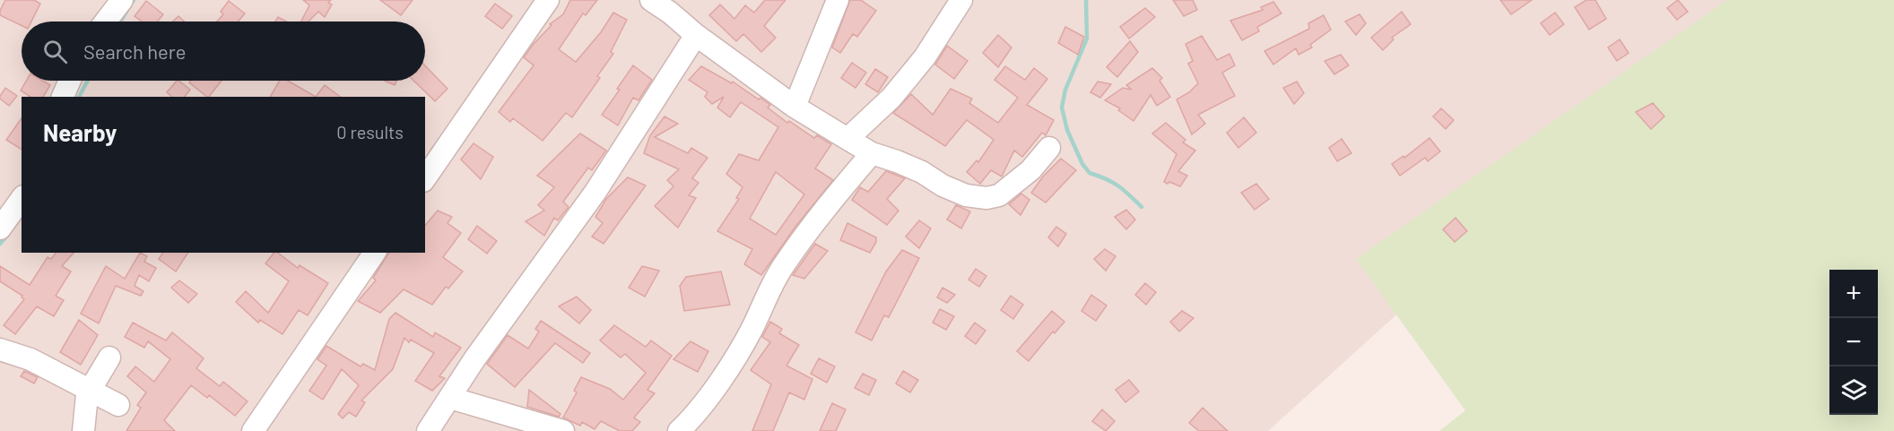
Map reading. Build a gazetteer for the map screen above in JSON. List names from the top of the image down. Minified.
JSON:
{"page":{"search":"Search here","heading":["Nearby","0 results"],"map_buttons":["+","−"]}}
